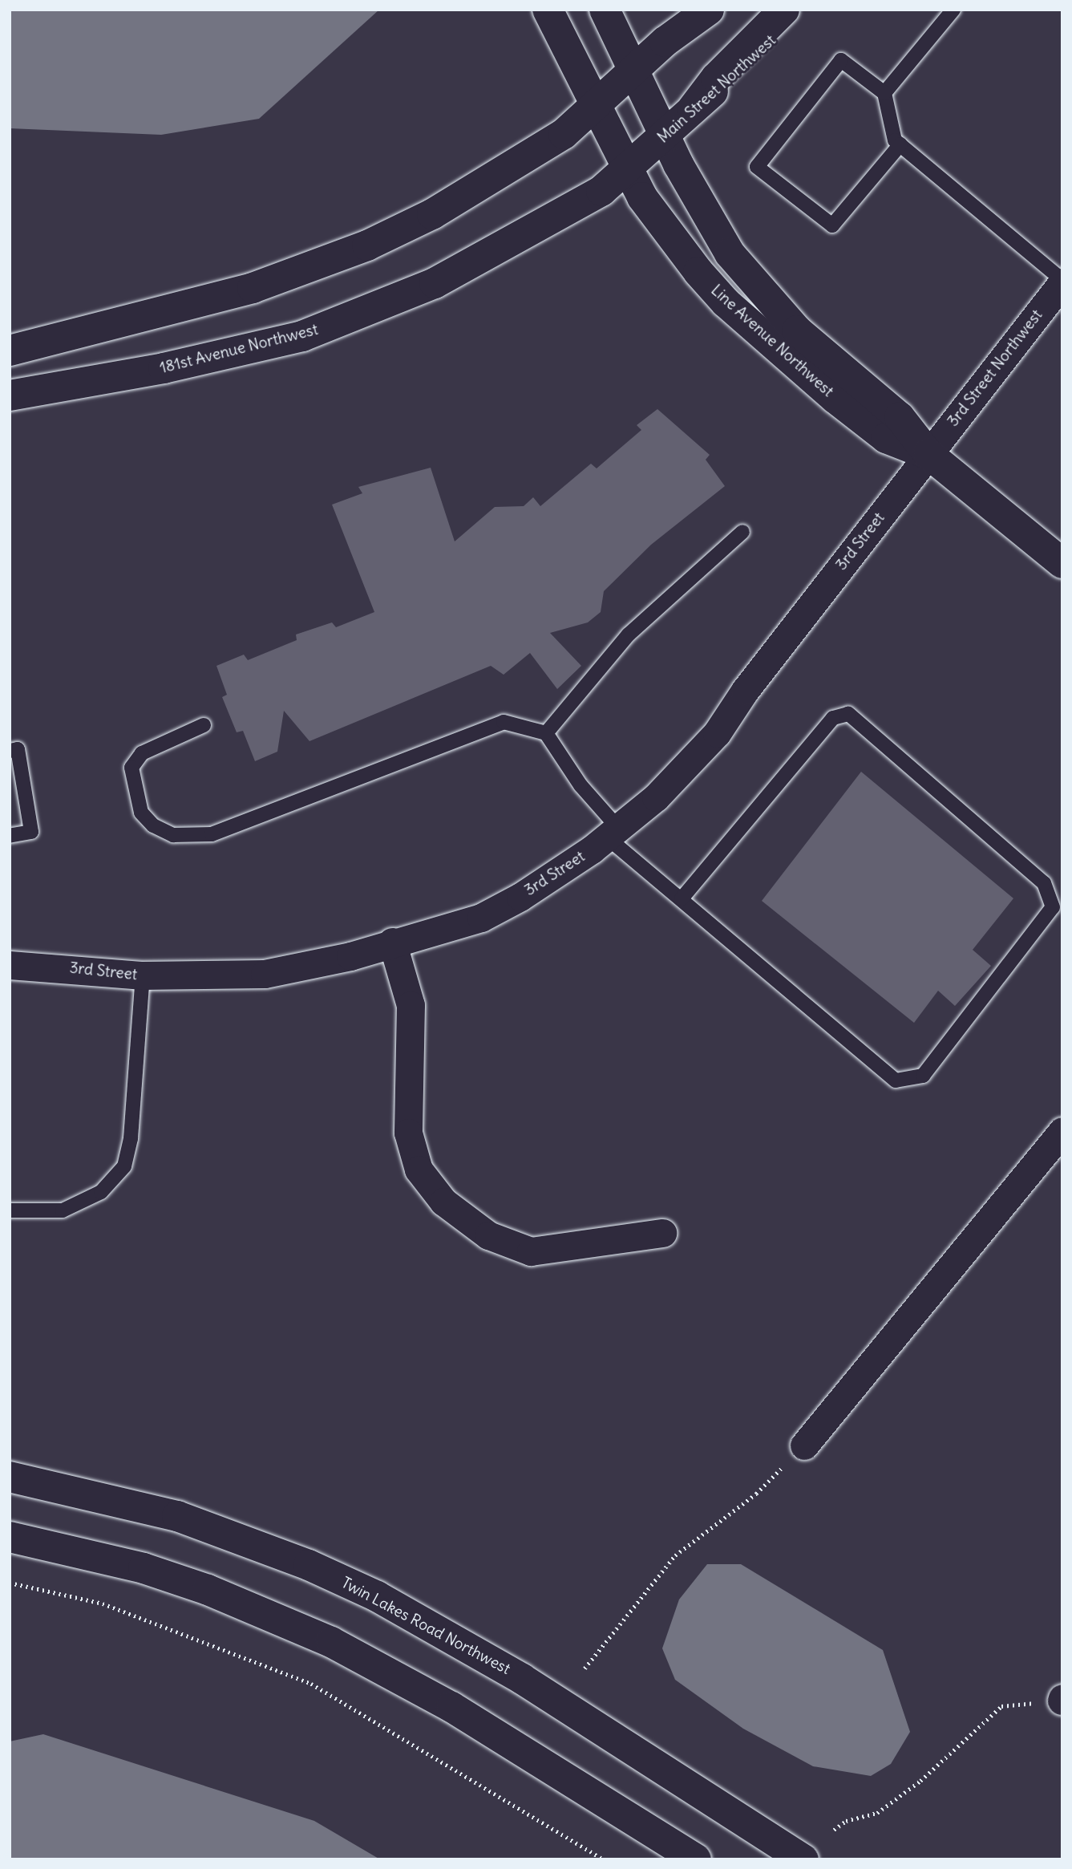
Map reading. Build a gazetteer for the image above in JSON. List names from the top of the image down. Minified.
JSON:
{"streets":{"main road":["Main Street Northwest","Line Avenue Northwest","181st Avenue Northwest","Twin Lakes Road Northwest"],"street":["3rd Street Northwest","3rd Street"]},"crossings":[["Main Street Northwest","Line Avenue Northwest"],["Main Street Northwest","181st Avenue Northwest"],["Line Avenue Northwest","181st Avenue Northwest"],["Line Avenue Northwest","3rd Street Northwest"],["Line Avenue Northwest","3rd Street"],["3rd Street Northwest","3rd Street"]]}
